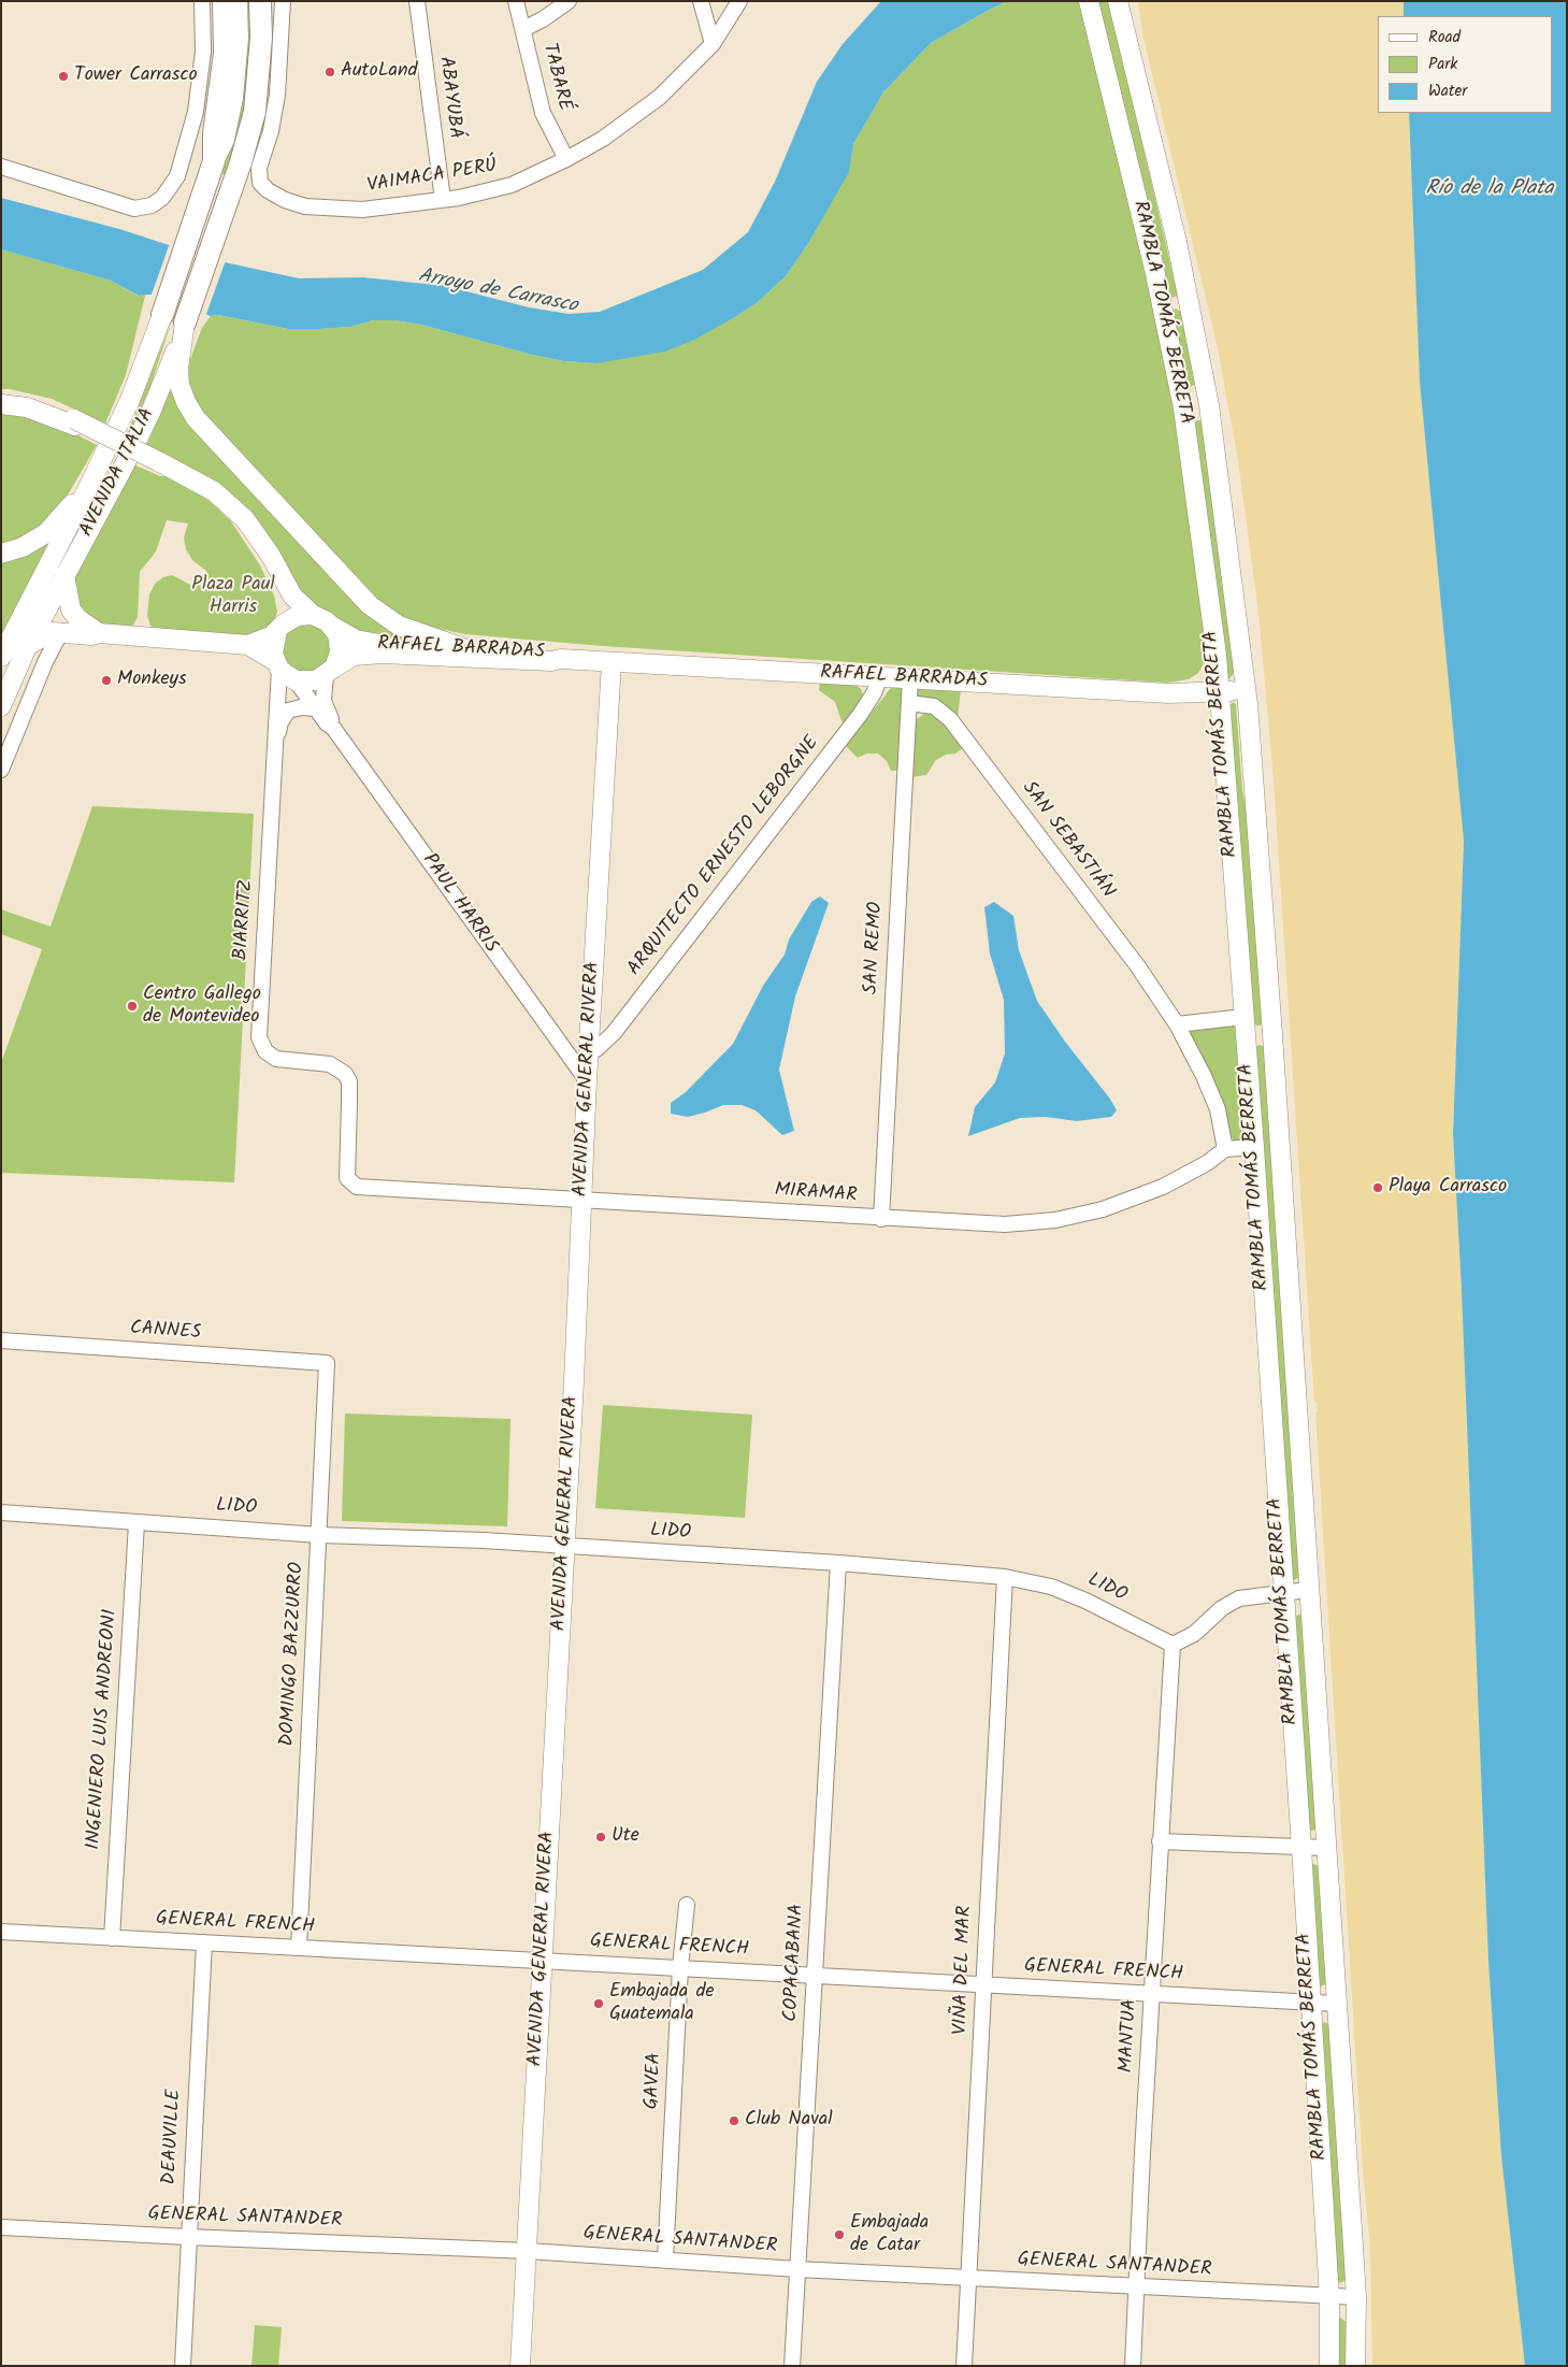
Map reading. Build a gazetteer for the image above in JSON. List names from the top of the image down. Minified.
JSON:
{"streets":{"highway":["AVENIDA ITALIA"],"main road":["RAMBLA TOMÁS BERRETA","RAFAEL BARRADAS","AVENIDA GENERAL RIVERA"],"street":["TABARÉ","ABAYUBÁ","VAIMACA PERÚ","SAN SEBASTIÁN","ARQUITECTO ERNESTO LEBORGNE","PAUL HARRIS","BIARRITZ","SAN REMO","MIRAMAR","CANNES","LIDO","DOMINGO BAZZURRO","INGENIERO LUIS ANDREONI","GENERAL FRENCH","COPACABANA","VIÑA DEL MAR","MANTUA","GAVEA","DEAUVILLE","GENERAL SANTANDER"]},"crossings":[["TABARÉ","VAIMACA PERÚ"],["ABAYUBÁ","VAIMACA PERÚ"],["RAMBLA TOMÁS BERRETA","RAFAEL BARRADAS"],["RAMBLA TOMÁS BERRETA","GENERAL FRENCH"],["RAMBLA TOMÁS BERRETA","GENERAL SANTANDER"],["RAFAEL BARRADAS","ARQUITECTO ERNESTO LEBORGNE"],["RAFAEL BARRADAS","PAUL HARRIS"],["RAFAEL BARRADAS","BIARRITZ"],["RAFAEL BARRADAS","SAN REMO"],["RAFAEL BARRADAS","AVENIDA GENERAL RIVERA"],["SAN SEBASTIÁN","SAN REMO"],["SAN SEBASTIÁN","MIRAMAR"],["ARQUITECTO ERNESTO LEBORGNE","AVENIDA GENERAL RIVERA"],["PAUL HARRIS","BIARRITZ"],["PAUL HARRIS","AVENIDA GENERAL RIVERA"],["BIARRITZ","MIRAMAR"],["SAN REMO","MIRAMAR"],["AVENIDA GENERAL RIVERA","MIRAMAR"],["AVENIDA GENERAL RIVERA","LIDO"],["AVENIDA GENERAL RIVERA","GENERAL FRENCH"],["AVENIDA GENERAL RIVERA","GENERAL SANTANDER"],["CANNES","DOMINGO BAZZURRO"],["LIDO","DOMINGO BAZZURRO"],["LIDO","INGENIERO LUIS ANDREONI"],["LIDO","COPACABANA"],["LIDO","VIÑA DEL MAR"],["LIDO","MANTUA"],["DOMINGO BAZZURRO","GENERAL FRENCH"],["INGENIERO LUIS ANDREONI","GENERAL FRENCH"],["GENERAL FRENCH","COPACABANA"],["GENERAL FRENCH","VIÑA DEL MAR"],["GENERAL FRENCH","MANTUA"],["GENERAL FRENCH","GAVEA"],["GENERAL FRENCH","DEAUVILLE"],["COPACABANA","GENERAL SANTANDER"],["VIÑA DEL MAR","GENERAL SANTANDER"],["MANTUA","GENERAL SANTANDER"],["GAVEA","GENERAL SANTANDER"],["DEAUVILLE","GENERAL SANTANDER"]],"water":["Río de la Plata","Arroyo de Carrasco"],"parks":["Plaza Paul Harris"],"places":["AutoLand","Tower Carrasco","Monkeys","Centro Gallego de Montevideo","Playa Carrasco","Ute","Embajada de Guatemala","Club Naval","Embajada de Catar"],"legend":["Road","Park","Water"]}
